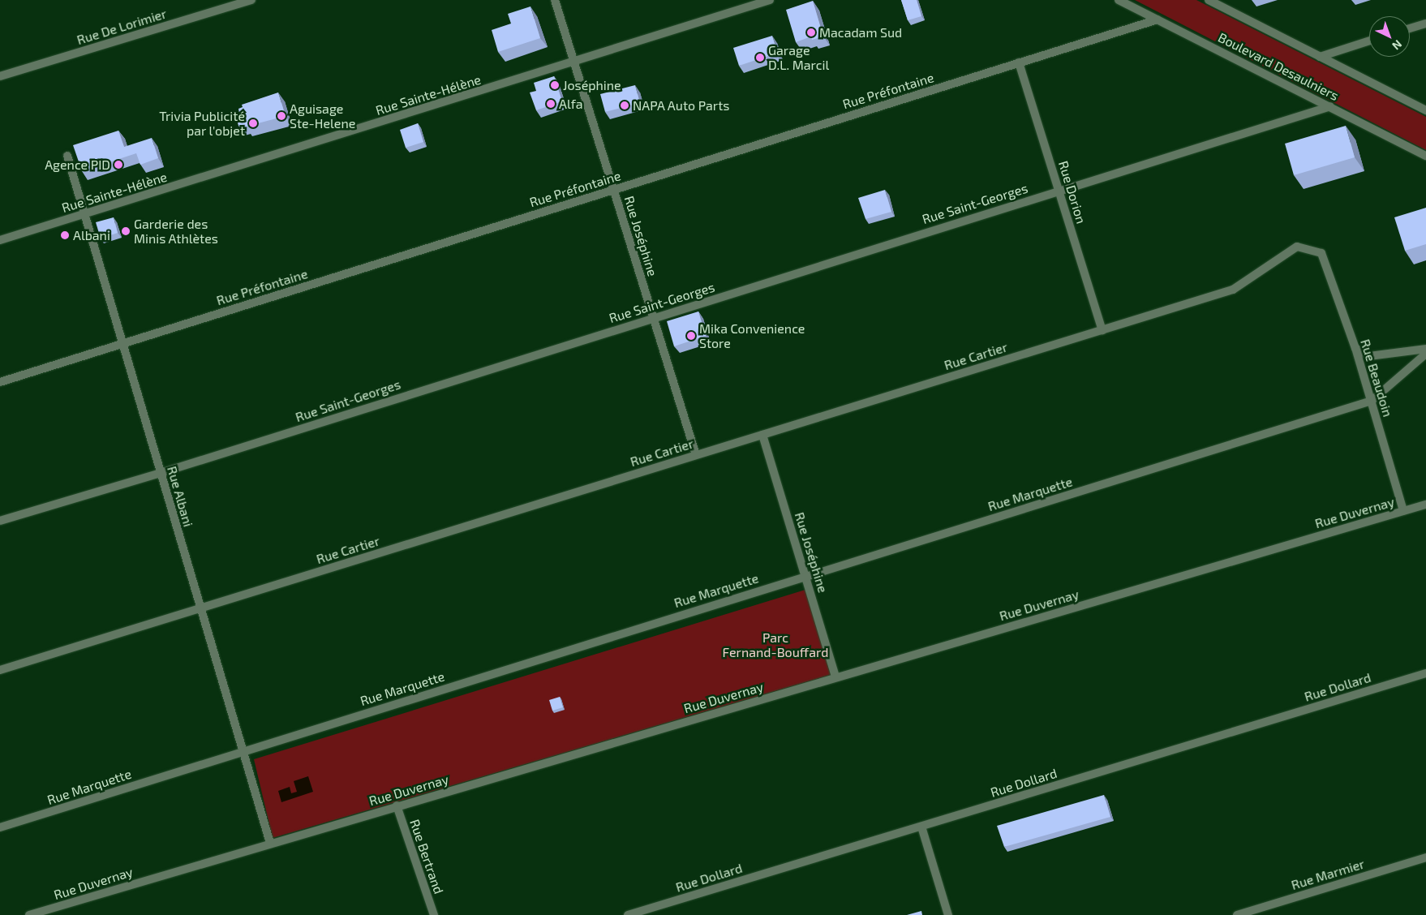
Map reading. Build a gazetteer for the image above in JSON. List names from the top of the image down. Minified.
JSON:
{"streets":{"street":["Rue De Lorimier","Boulevard Desaulniers","Rue Préfontaine","Rue Sainte-Hélène","Rue Dorion","Rue Saint-Georges","Rue Joséphine","Rue Cartier","Rue Beaudoin","Rue Marquette","Rue Albani","Rue Duvernay","Rue Dollard","Rue Bertrand","Rue Marmier"]},"crossings":[["Boulevard Desaulniers","Rue Préfontaine"],["Boulevard Desaulniers","Rue Saint-Georges"],["Rue Préfontaine","Rue Dorion"],["Rue Préfontaine","Rue Joséphine"],["Rue Préfontaine","Rue Albani"],["Rue Sainte-Hélène","Rue Joséphine"],["Rue Sainte-Hélène","Rue Albani"],["Rue Dorion","Rue Saint-Georges"],["Rue Dorion","Rue Cartier"],["Rue Saint-Georges","Rue Joséphine"],["Rue Saint-Georges","Rue Albani"],["Rue Joséphine","Rue Cartier"],["Rue Joséphine","Rue Marquette"],["Rue Joséphine","Rue Duvernay"],["Rue Cartier","Rue Beaudoin"],["Rue Cartier","Rue Albani"],["Rue Beaudoin","Rue Marquette"],["Rue Beaudoin","Rue Duvernay"],["Rue Marquette","Rue Albani"],["Rue Albani","Rue Duvernay"],["Rue Duvernay","Rue Bertrand"]],"parks":["Parc Fernand-Bouffard"],"places":["Macadam Sud","Garage D.L. Marcil","Joséphine","Alfa","NAPA Auto Parts","Aguisage Ste-Helene","Trivia Publicité par l'objet","Agence PID","Garderie des Minis Athlètes","Albani","Mika Convenience Store"],"north":"bottom right"}
